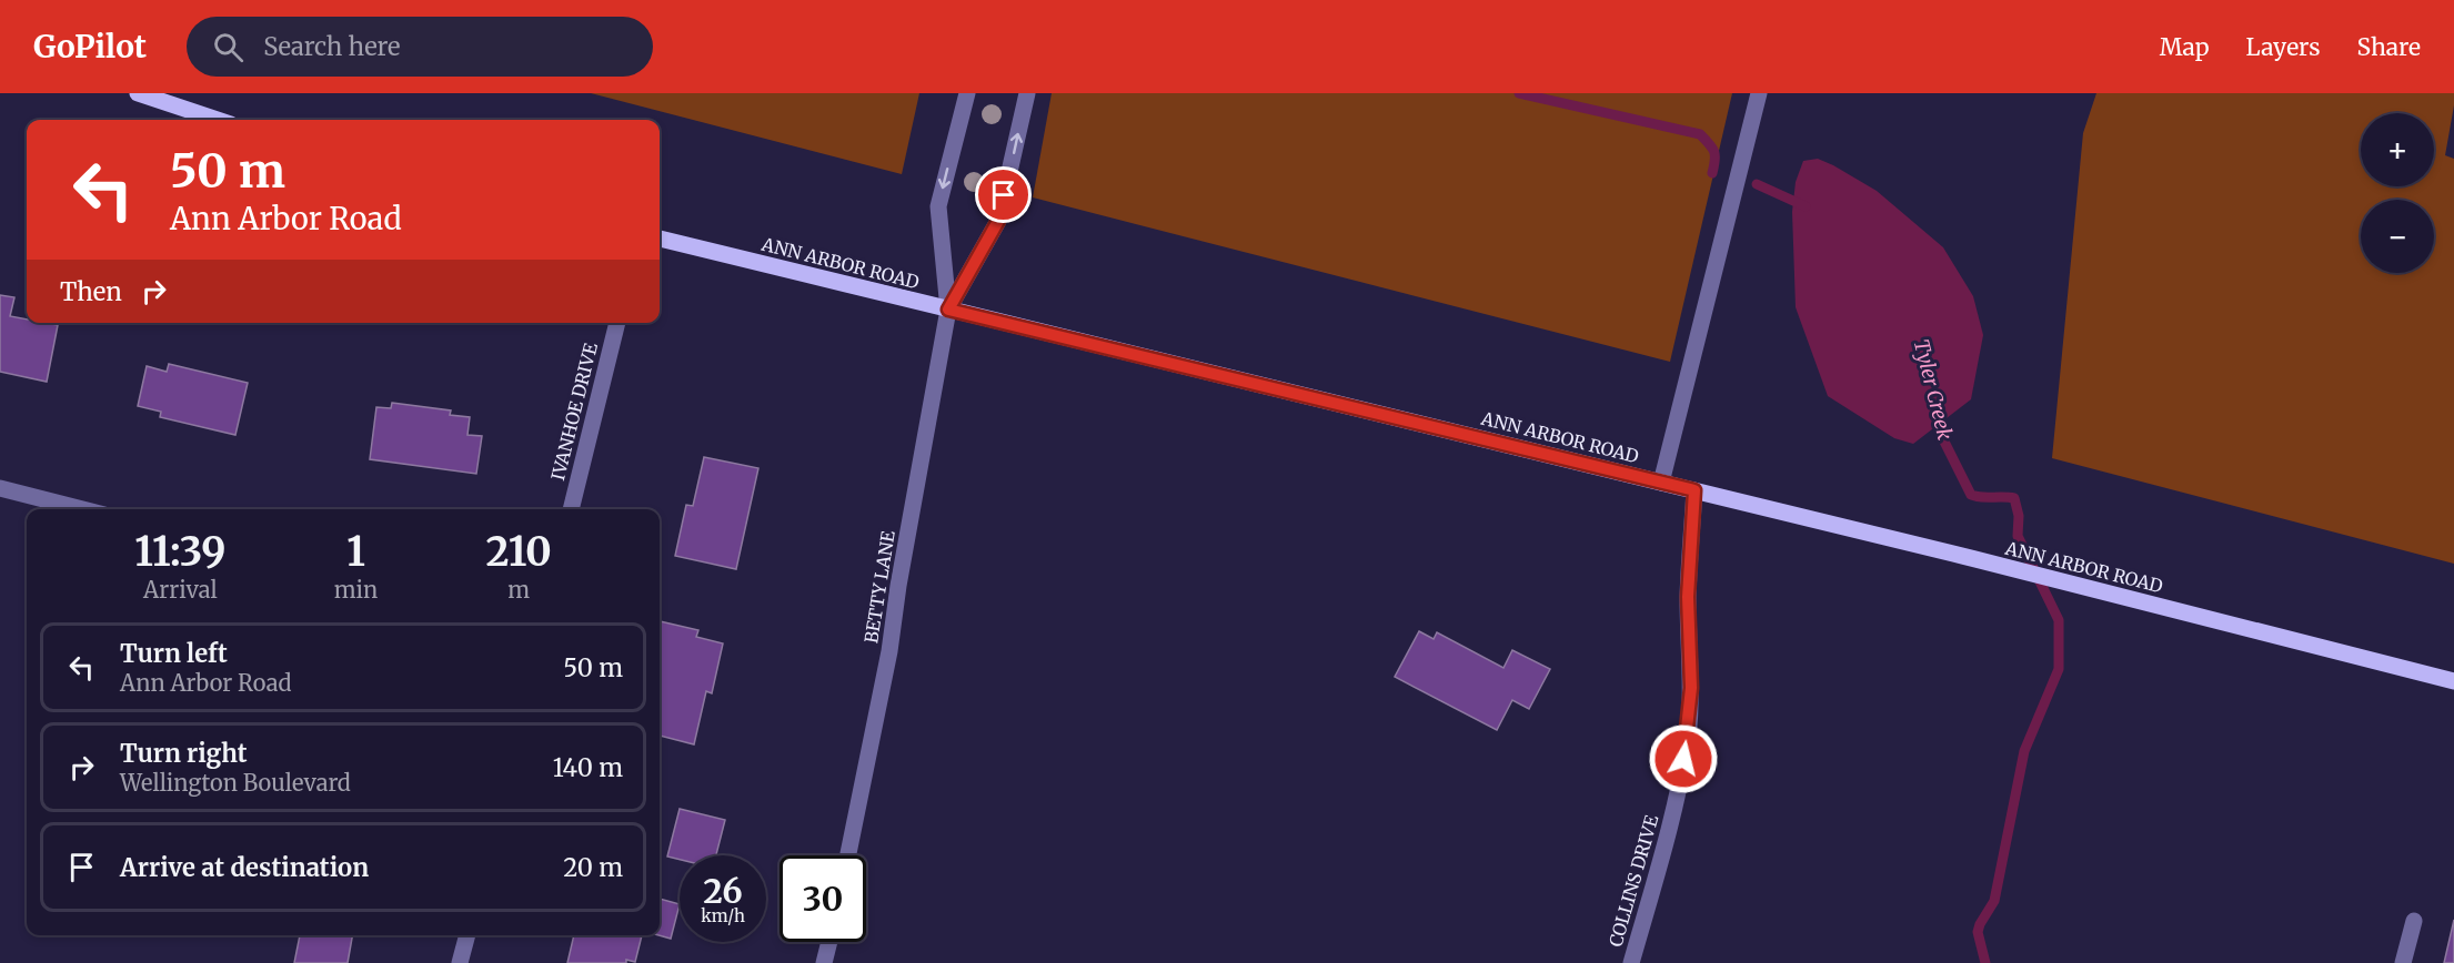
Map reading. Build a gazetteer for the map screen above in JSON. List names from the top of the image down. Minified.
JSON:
{"streets":{"main road":["ANN ARBOR ROAD"],"street":["IVANHOE DRIVE","BETTY LANE","COLLINS DRIVE"]},"crossings":[["ANN ARBOR ROAD","BETTY LANE"],["ANN ARBOR ROAD","COLLINS DRIVE"]],"water":["Tyler Creek"],"page":{"header":"GoPilot","search":"Search here","nav":["Map","Layers","Share"],"map_buttons":["+","−"],"turn":["50 m","Ann Arbor Road"],"then":"Then","eta":["11:39","Arrival","1","min","210","m"],"list":[{"name":"Turn left","note":"Ann Arbor Road","value":"50 m"},{"name":"Turn right","note":"Wellington Boulevard","value":"140 m"},{"name":"Arrive at destination","value":"20 m"}],"speed":"26 km/h","limit":"30"}}
